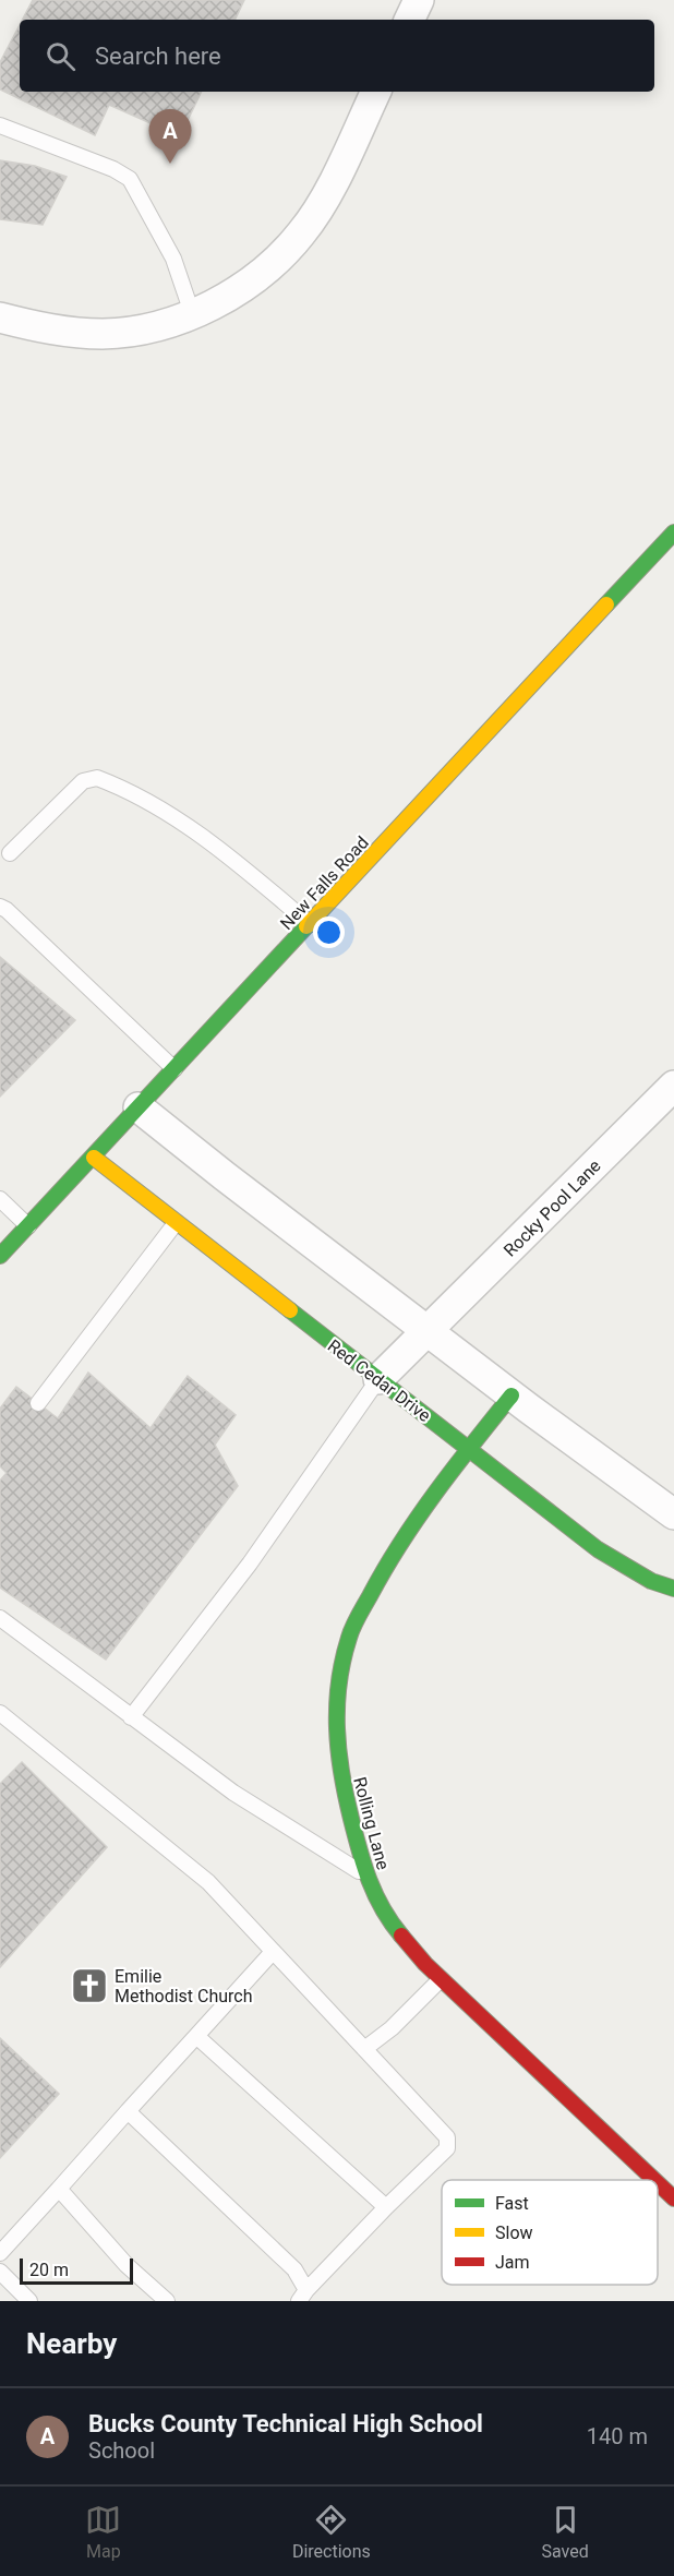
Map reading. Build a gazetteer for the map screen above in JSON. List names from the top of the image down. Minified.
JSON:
{"streets":{"street":["New Falls Road","Rocky Pool Lane","Red Cedar Drive","Rolling Lane"]},"crossings":[["New Falls Road","Red Cedar Drive"],["Rocky Pool Lane","Red Cedar Drive"],["Red Cedar Drive","Rolling Lane"]],"places":{"church":["Emilie Methodist Church"]},"legend":["Fast","Slow","Jam"],"scale_bar":"20 m","page":{"search":"Search here","pins":"A","scale":"20 m","heading":"Nearby","list":[{"mark":"A","name":"Bucks County Technical High School","note":"School","value":"140 m"}],"nav":["Map","Directions","Saved"]}}
